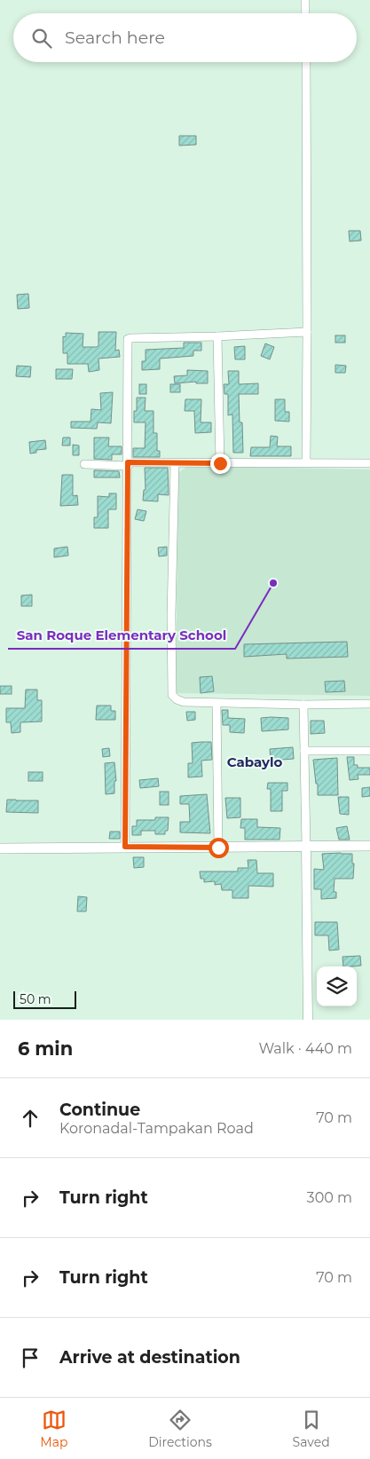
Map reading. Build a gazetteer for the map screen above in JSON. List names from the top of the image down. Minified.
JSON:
{"districts":["Cabaylo"],"places":["San Roque Elementary School"],"scale_bar":"50 m","page":{"search":"Search here","scale":"50 m","heading":["6 min","Walk · 440 m"],"list":[["Continue","Koronadal-Tampakan Road","70 m"],["Turn right","300 m"],["Turn right","70 m"],"Arrive at destination"],"nav":["Map","Directions","Saved"]}}
